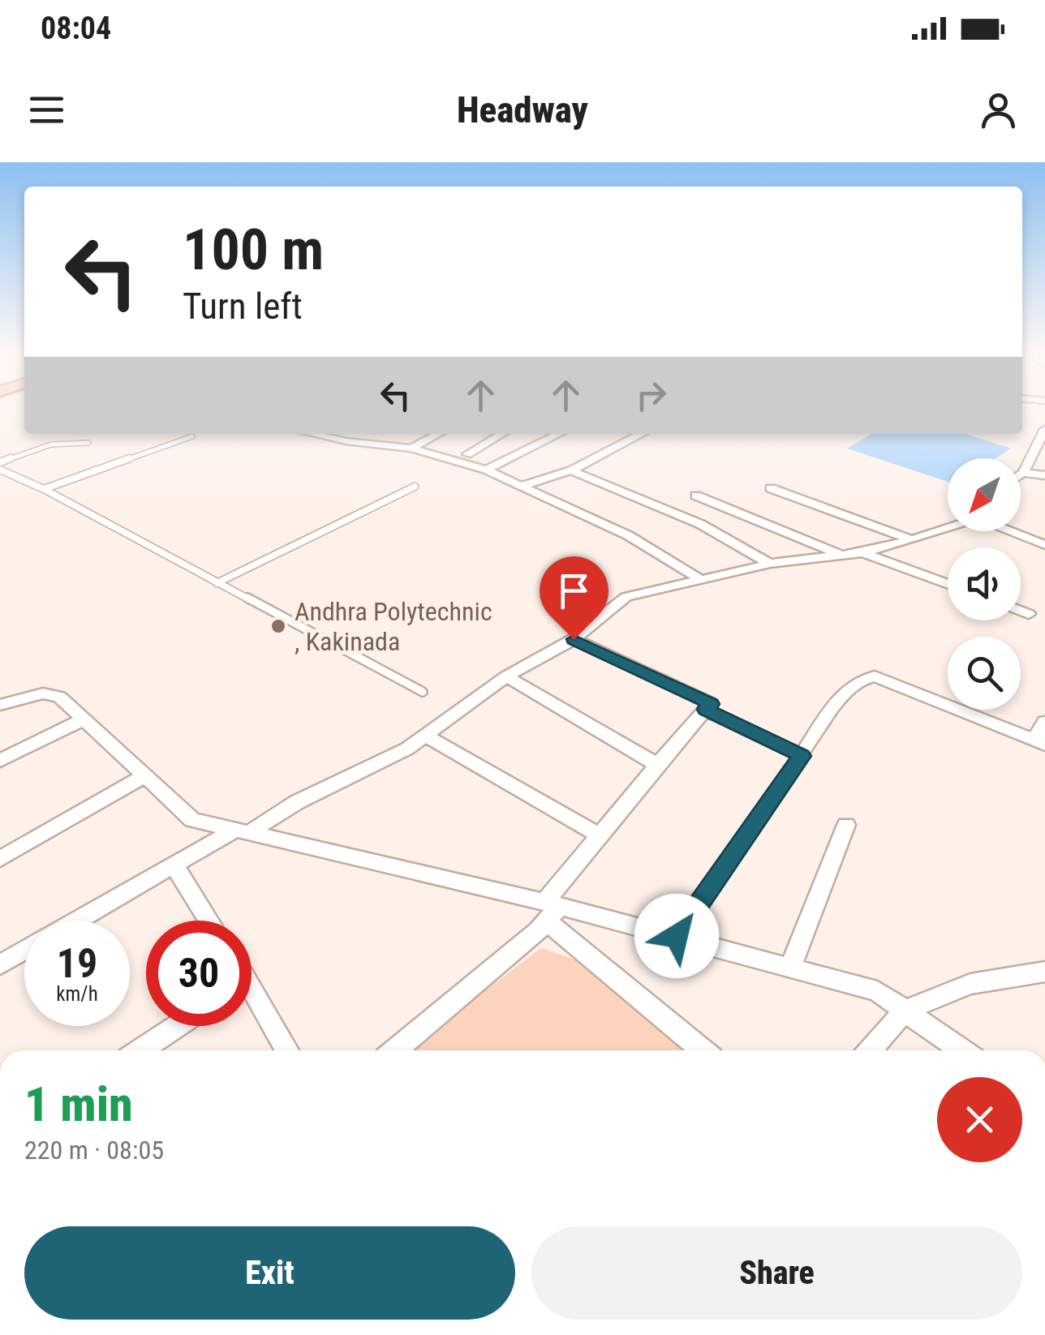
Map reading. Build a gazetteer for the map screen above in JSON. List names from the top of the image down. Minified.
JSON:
{"places":["Andhra Polytechnic , Kakinada"],"north":"bottom left","page":{"status":"08:04","header":"Headway","turn":["100 m","Turn left"],"speed":"19 km/h","limit":"30","heading":["1 min","220 m · 08:05"],"buttons":["Exit","Share"]}}
